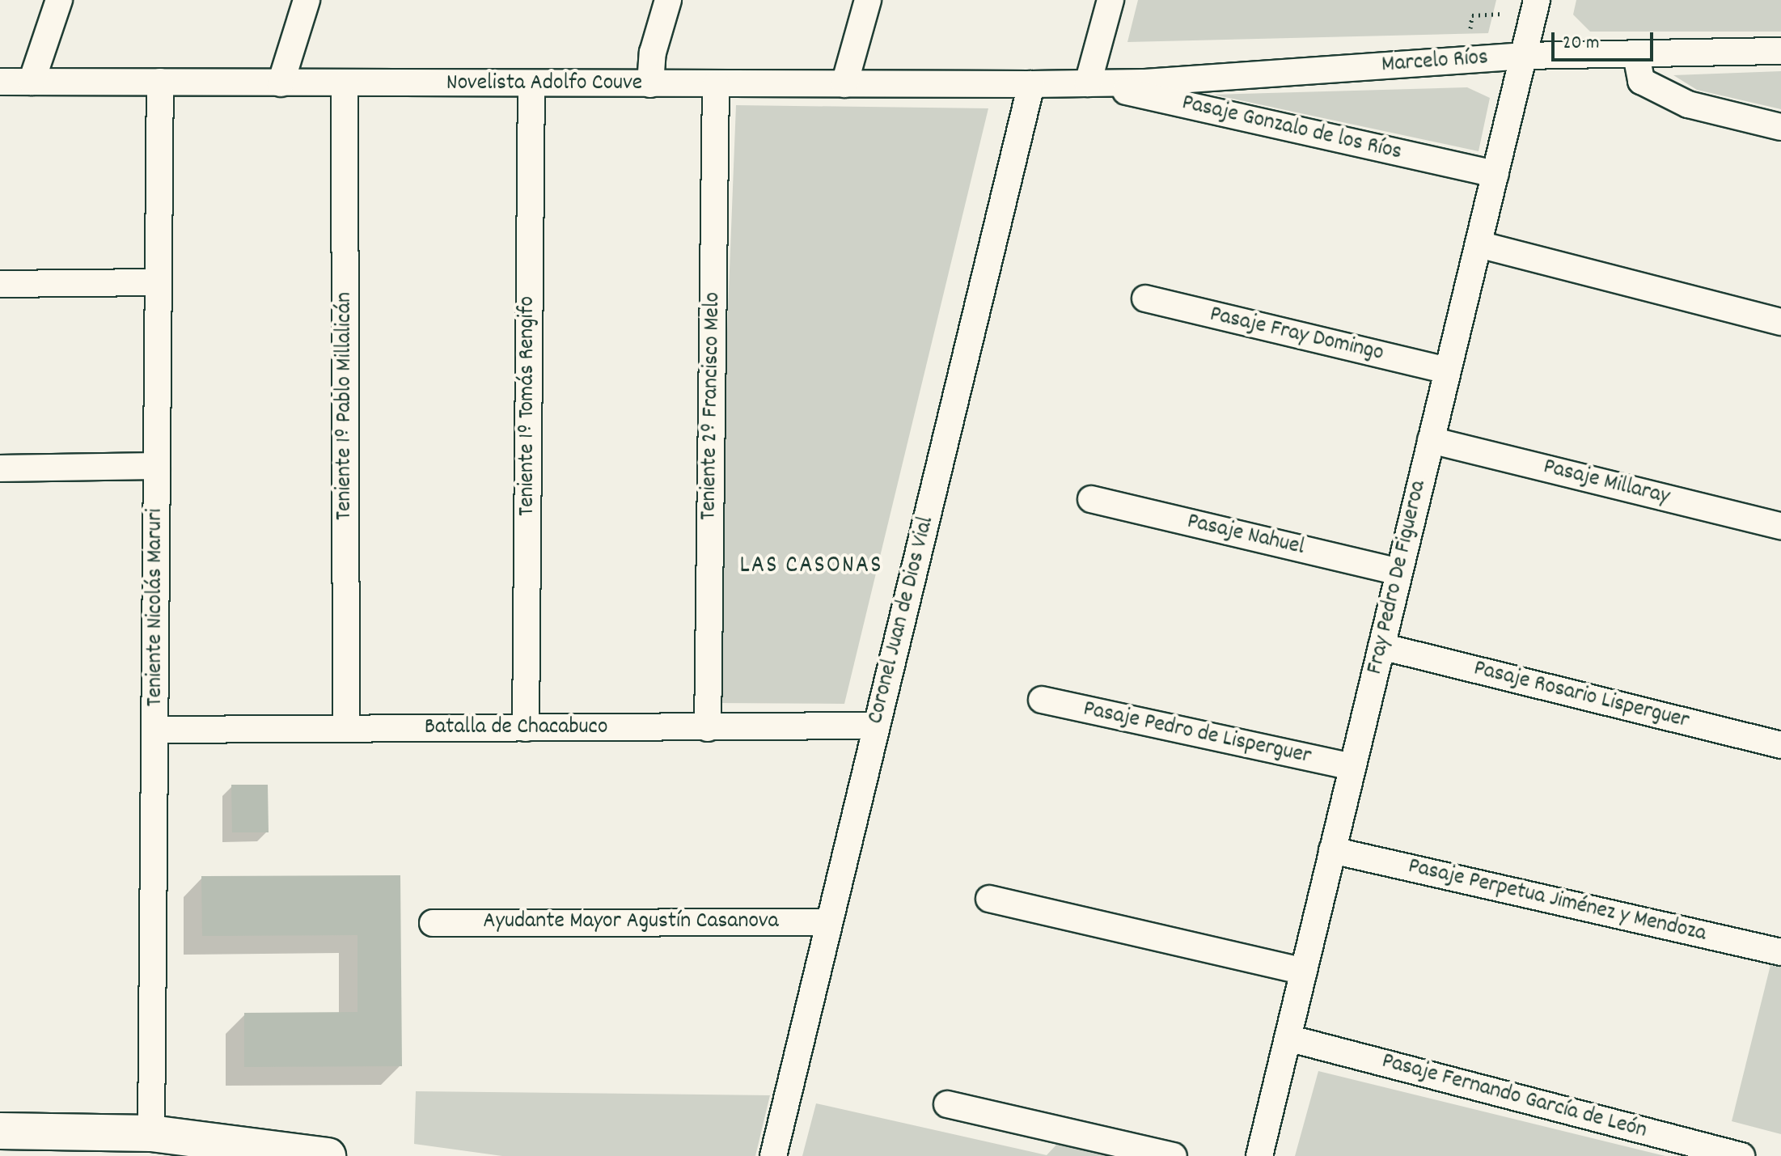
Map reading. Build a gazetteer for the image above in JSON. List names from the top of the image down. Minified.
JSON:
{"streets":{"street":["Marcelo Ríos","Novelista Adolfo Couve","Pasaje Gonzalo de los Ríos","Pasaje Fray Domingo","Teniente 1º Pablo Millalicán","Teniente 1º Tomás Rengifo","Teniente 2º Francisco Melo","Pasaje Millaray","Pasaje Nahuel","Fray Pedro De Figueroa","Teniente Nicolás Maruri","Coronel Juan de Dios Vial","Pasaje Rosario Lisperguer","Batalla de Chacabuco","Pasaje Pedro de Lisperguer","Pasaje Perpetua Jiménez y Mendoza","Ayudante Mayor Agustín Casanova","Pasaje Fernando García de León"]},"crossings":[["Marcelo Ríos","Novelista Adolfo Couve"],["Marcelo Ríos","Pasaje Gonzalo de los Ríos"],["Marcelo Ríos","Fray Pedro De Figueroa"],["Novelista Adolfo Couve","Pasaje Gonzalo de los Ríos"],["Novelista Adolfo Couve","Teniente 1º Pablo Millalicán"],["Novelista Adolfo Couve","Teniente 1º Tomás Rengifo"],["Novelista Adolfo Couve","Teniente 2º Francisco Melo"],["Novelista Adolfo Couve","Teniente Nicolás Maruri"],["Novelista Adolfo Couve","Coronel Juan de Dios Vial"],["Pasaje Gonzalo de los Ríos","Fray Pedro De Figueroa"],["Pasaje Fray Domingo","Fray Pedro De Figueroa"],["Teniente 1º Pablo Millalicán","Batalla de Chacabuco"],["Teniente 1º Tomás Rengifo","Batalla de Chacabuco"],["Teniente 2º Francisco Melo","Batalla de Chacabuco"],["Pasaje Millaray","Fray Pedro De Figueroa"],["Pasaje Nahuel","Fray Pedro De Figueroa"],["Fray Pedro De Figueroa","Pasaje Rosario Lisperguer"],["Fray Pedro De Figueroa","Pasaje Pedro de Lisperguer"],["Fray Pedro De Figueroa","Pasaje Perpetua Jiménez y Mendoza"],["Fray Pedro De Figueroa","Pasaje Fernando García de León"],["Teniente Nicolás Maruri","Batalla de Chacabuco"],["Coronel Juan de Dios Vial","Batalla de Chacabuco"],["Coronel Juan de Dios Vial","Ayudante Mayor Agustín Casanova"]],"districts":["LAS CASONAS"],"scale_bar":"20 m"}
